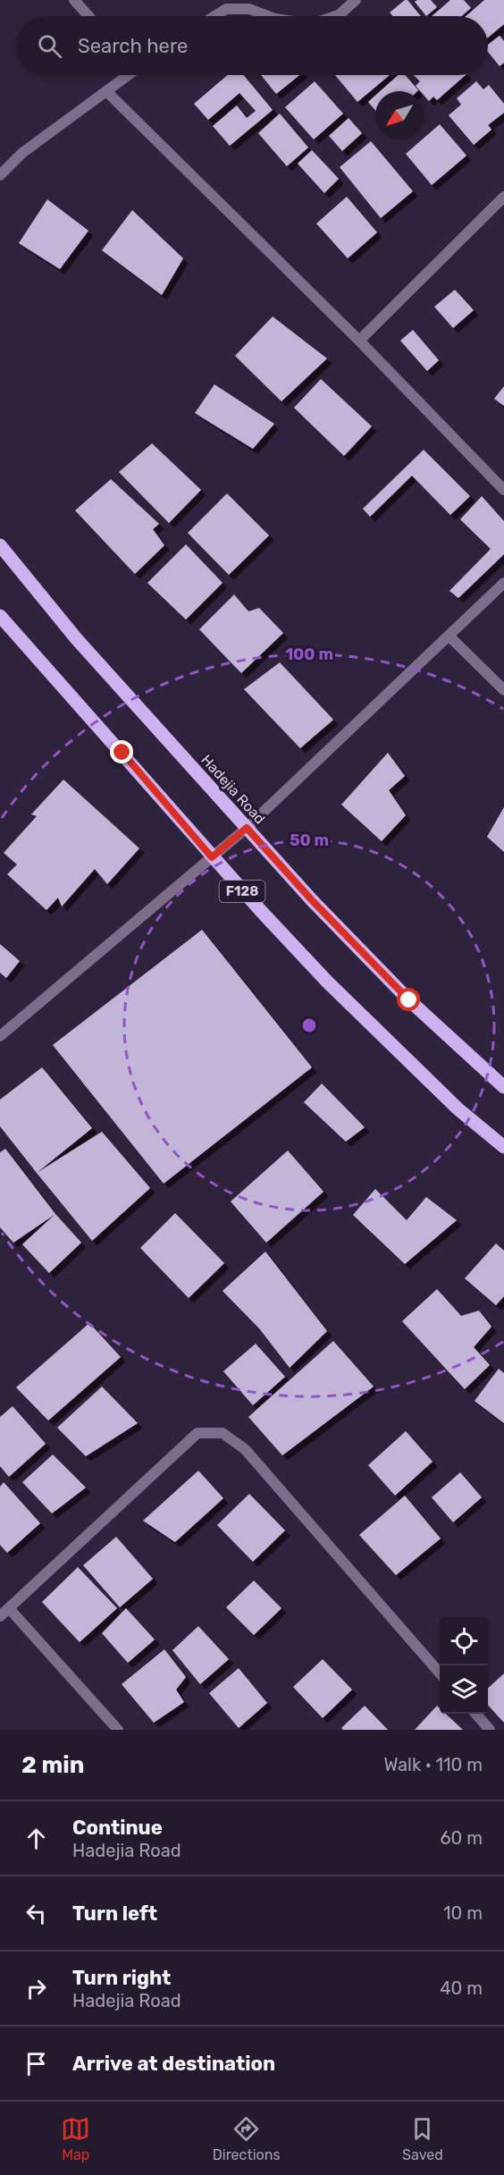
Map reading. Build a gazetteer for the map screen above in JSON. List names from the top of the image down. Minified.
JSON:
{"streets":{"main road":["Hadejia Road","F128"]},"north":"bottom left","page":{"search":"Search here","heading":["2 min","Walk · 110 m"],"list":[["Continue","Hadejia Road","60 m"],["Turn left","10 m"],["Turn right","Hadejia Road","40 m"],"Arrive at destination"],"nav":["Map","Directions","Saved"]},"rings":["100 m","50 m"]}
